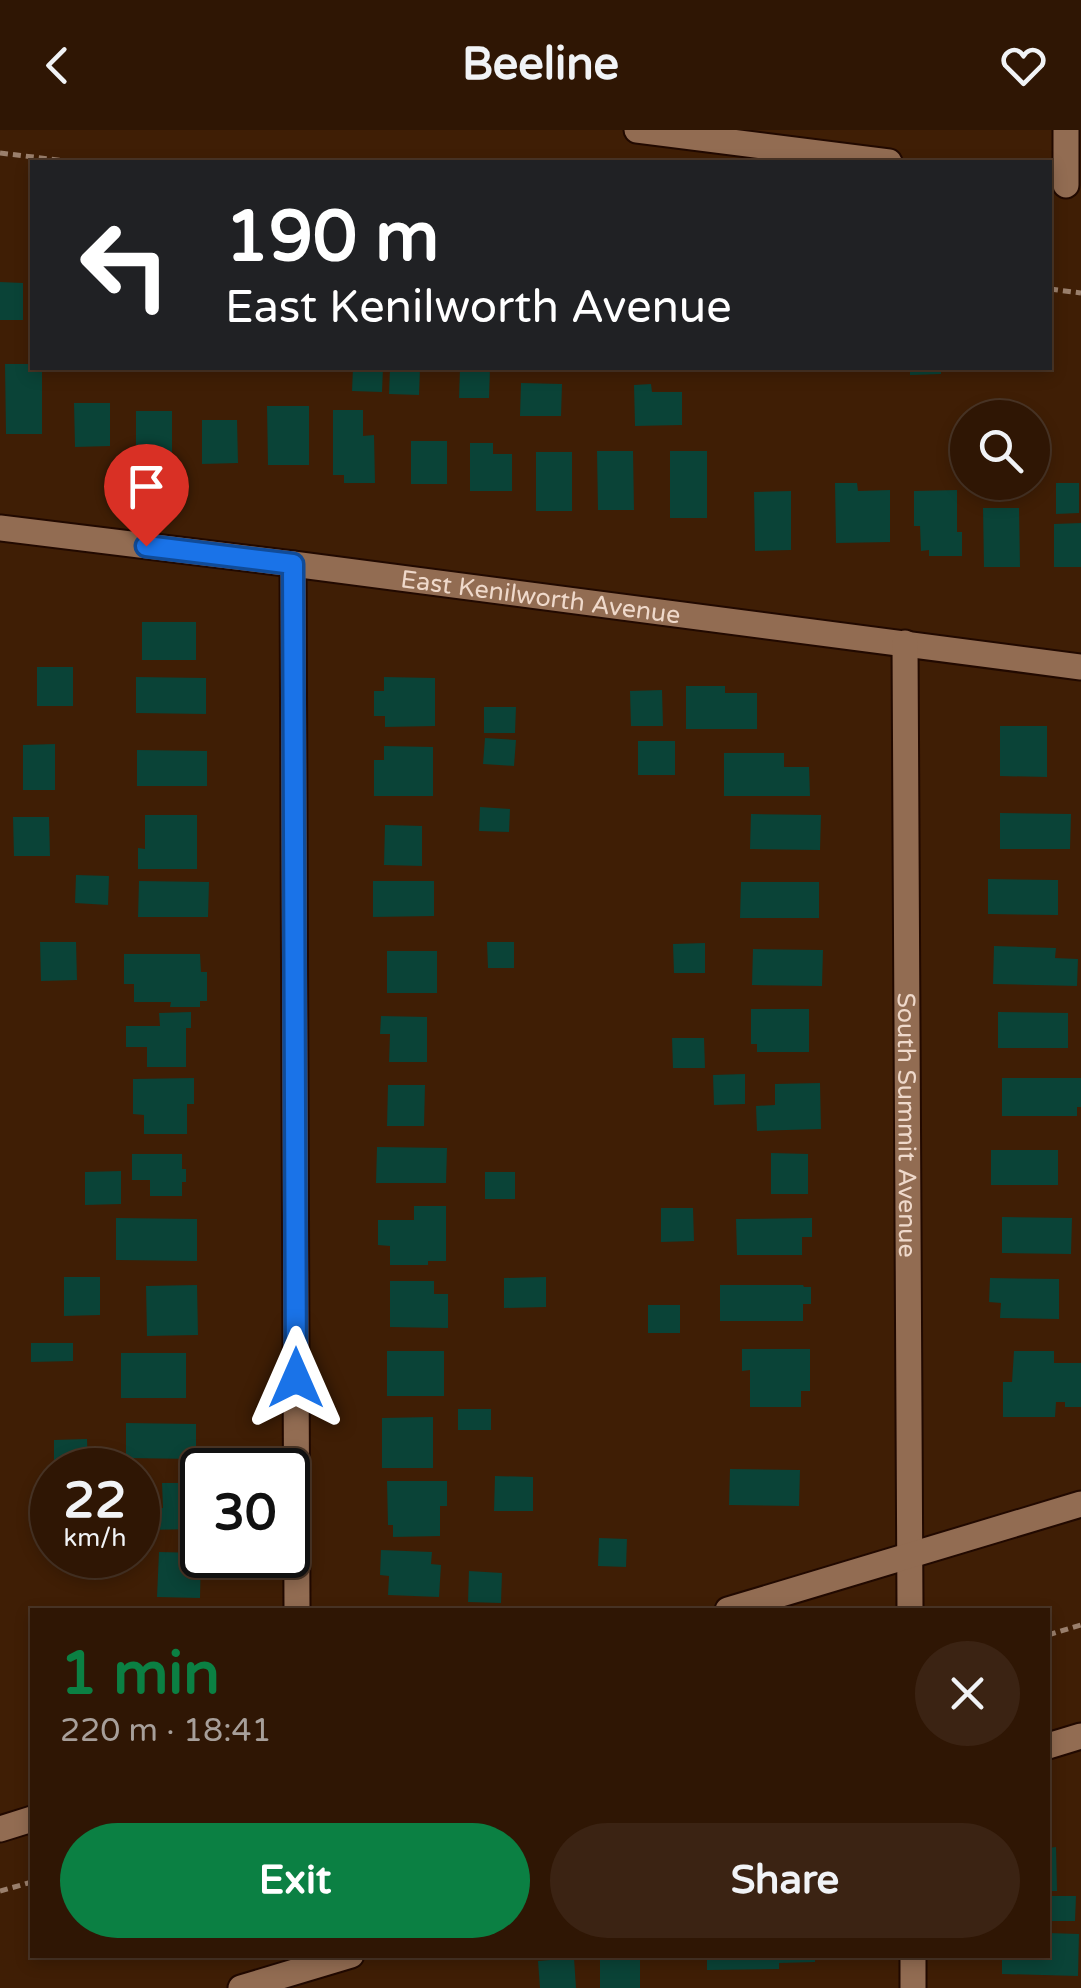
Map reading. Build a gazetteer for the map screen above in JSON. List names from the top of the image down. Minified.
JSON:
{"streets":{"street":["East Kenilworth Avenue","South Summit Avenue"]},"crossings":[["East Kenilworth Avenue","South Summit Avenue"]],"page":{"header":"Beeline","turn":["190 m","East Kenilworth Avenue"],"speed":"22 km/h","limit":"30","heading":["1 min","220 m · 18:41"],"buttons":["Exit","Share"]}}
